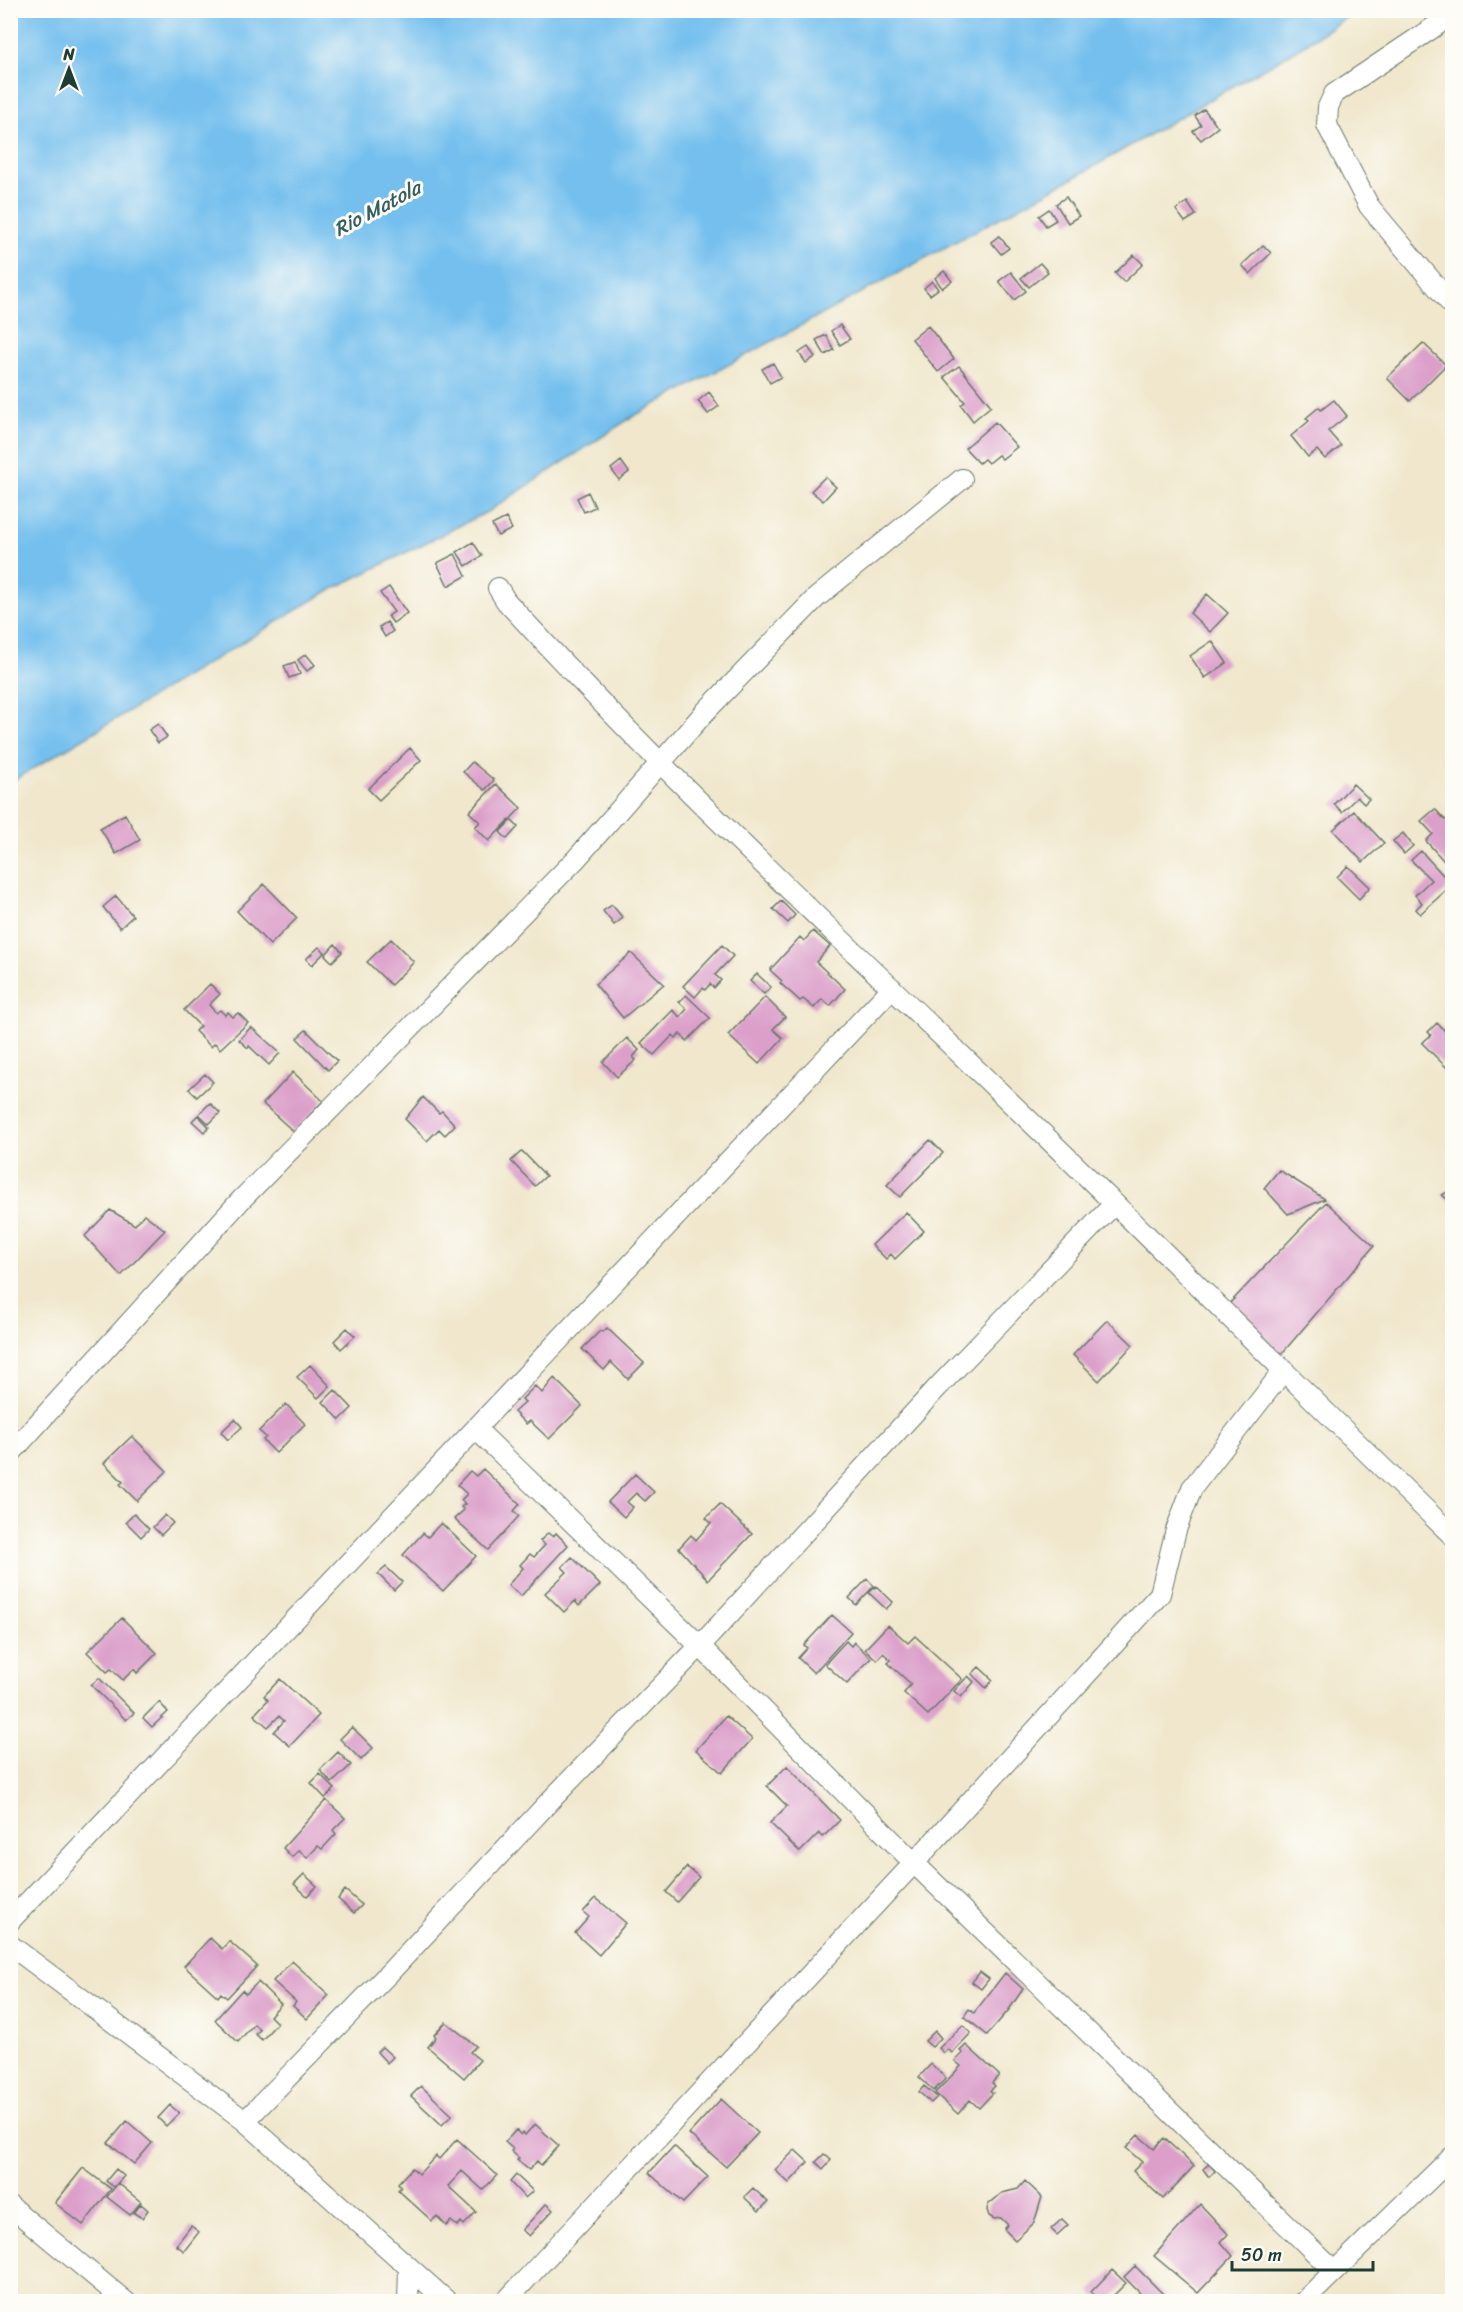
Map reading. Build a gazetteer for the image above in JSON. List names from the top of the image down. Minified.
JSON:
{"water":["Rio Matola"],"scale_bar":"50 m","north":"top"}
